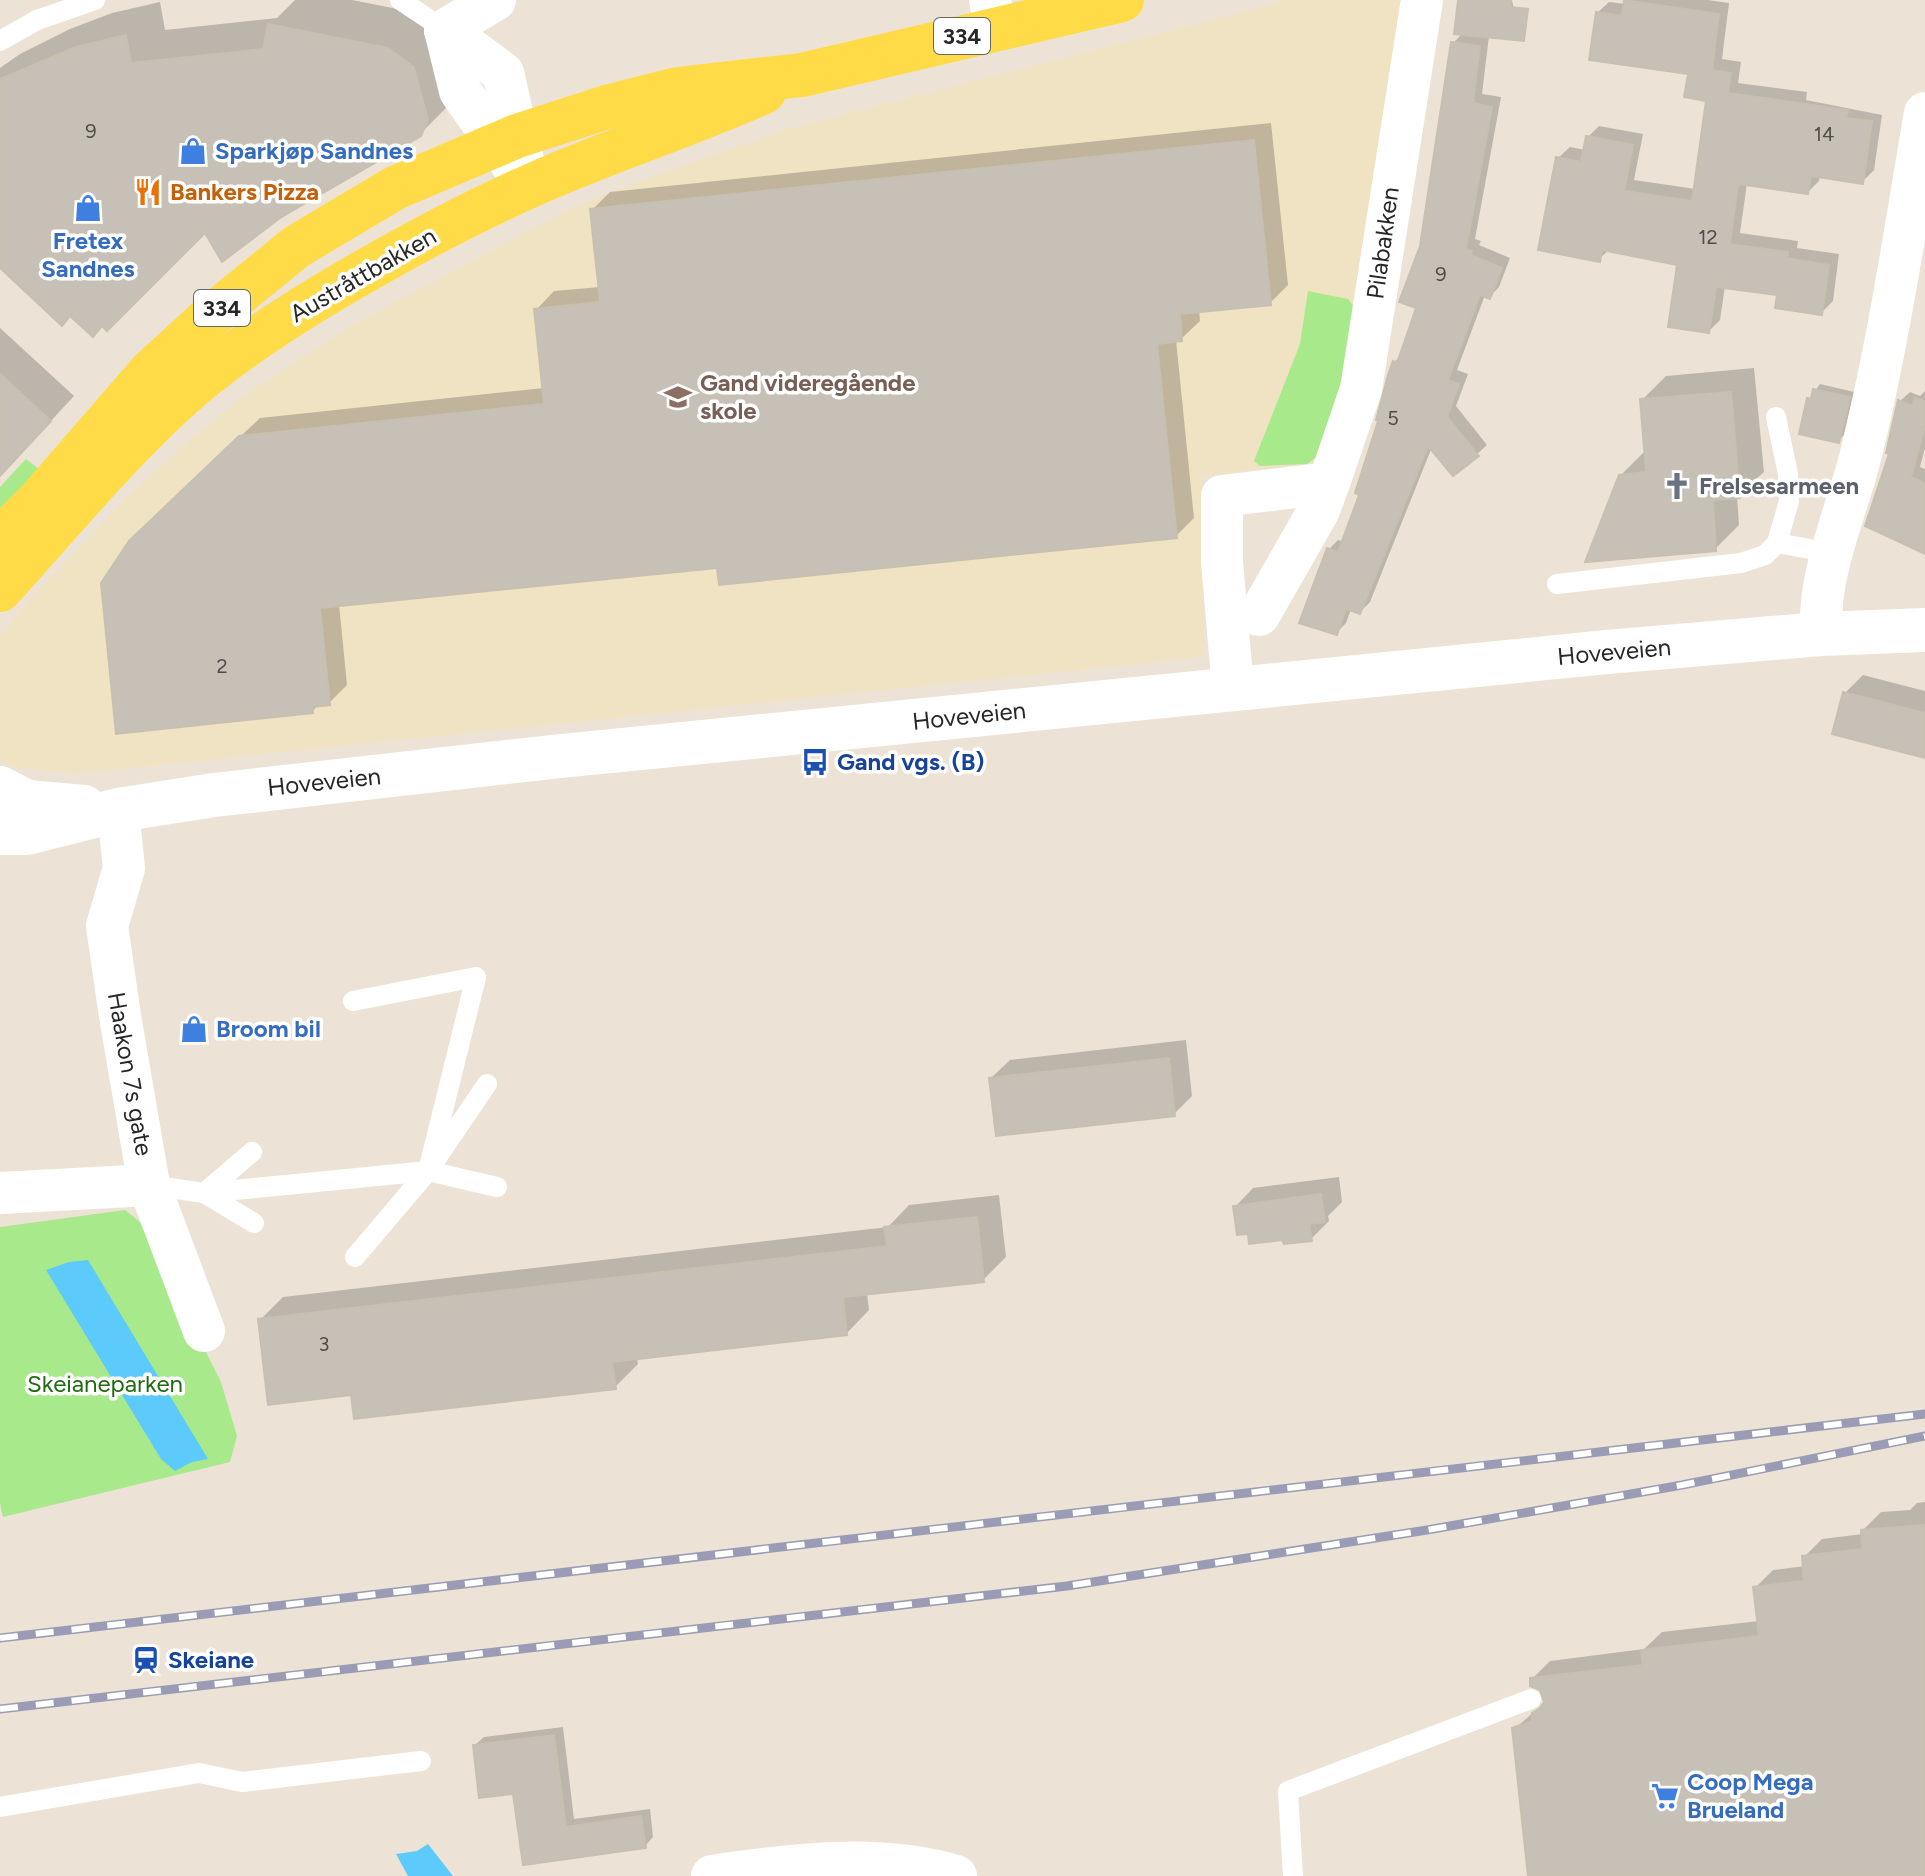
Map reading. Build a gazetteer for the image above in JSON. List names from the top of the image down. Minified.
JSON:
{"streets":{"main road":["334","Austråttbakken","Hoveveien"],"street":["Pilabakken","Haakon 7s gate"]},"crossings":[["Hoveveien","Haakon 7s gate"]],"parks":["Skeianeparken"],"places":{"shop":["Sparkjøp Sandnes","Fretex Sandnes","Broom bil"],"restaurant":["Bankers Pizza"],"school or university":["Gand videregående skole"],"church":["Frelsesarmeen"],"bus stop":["Gand vgs. (B)"],"station":["Skeiane"],"supermarket":["Coop Mega Brueland"]},"house_numbers":["9","14","12","9","5","2","3"]}
